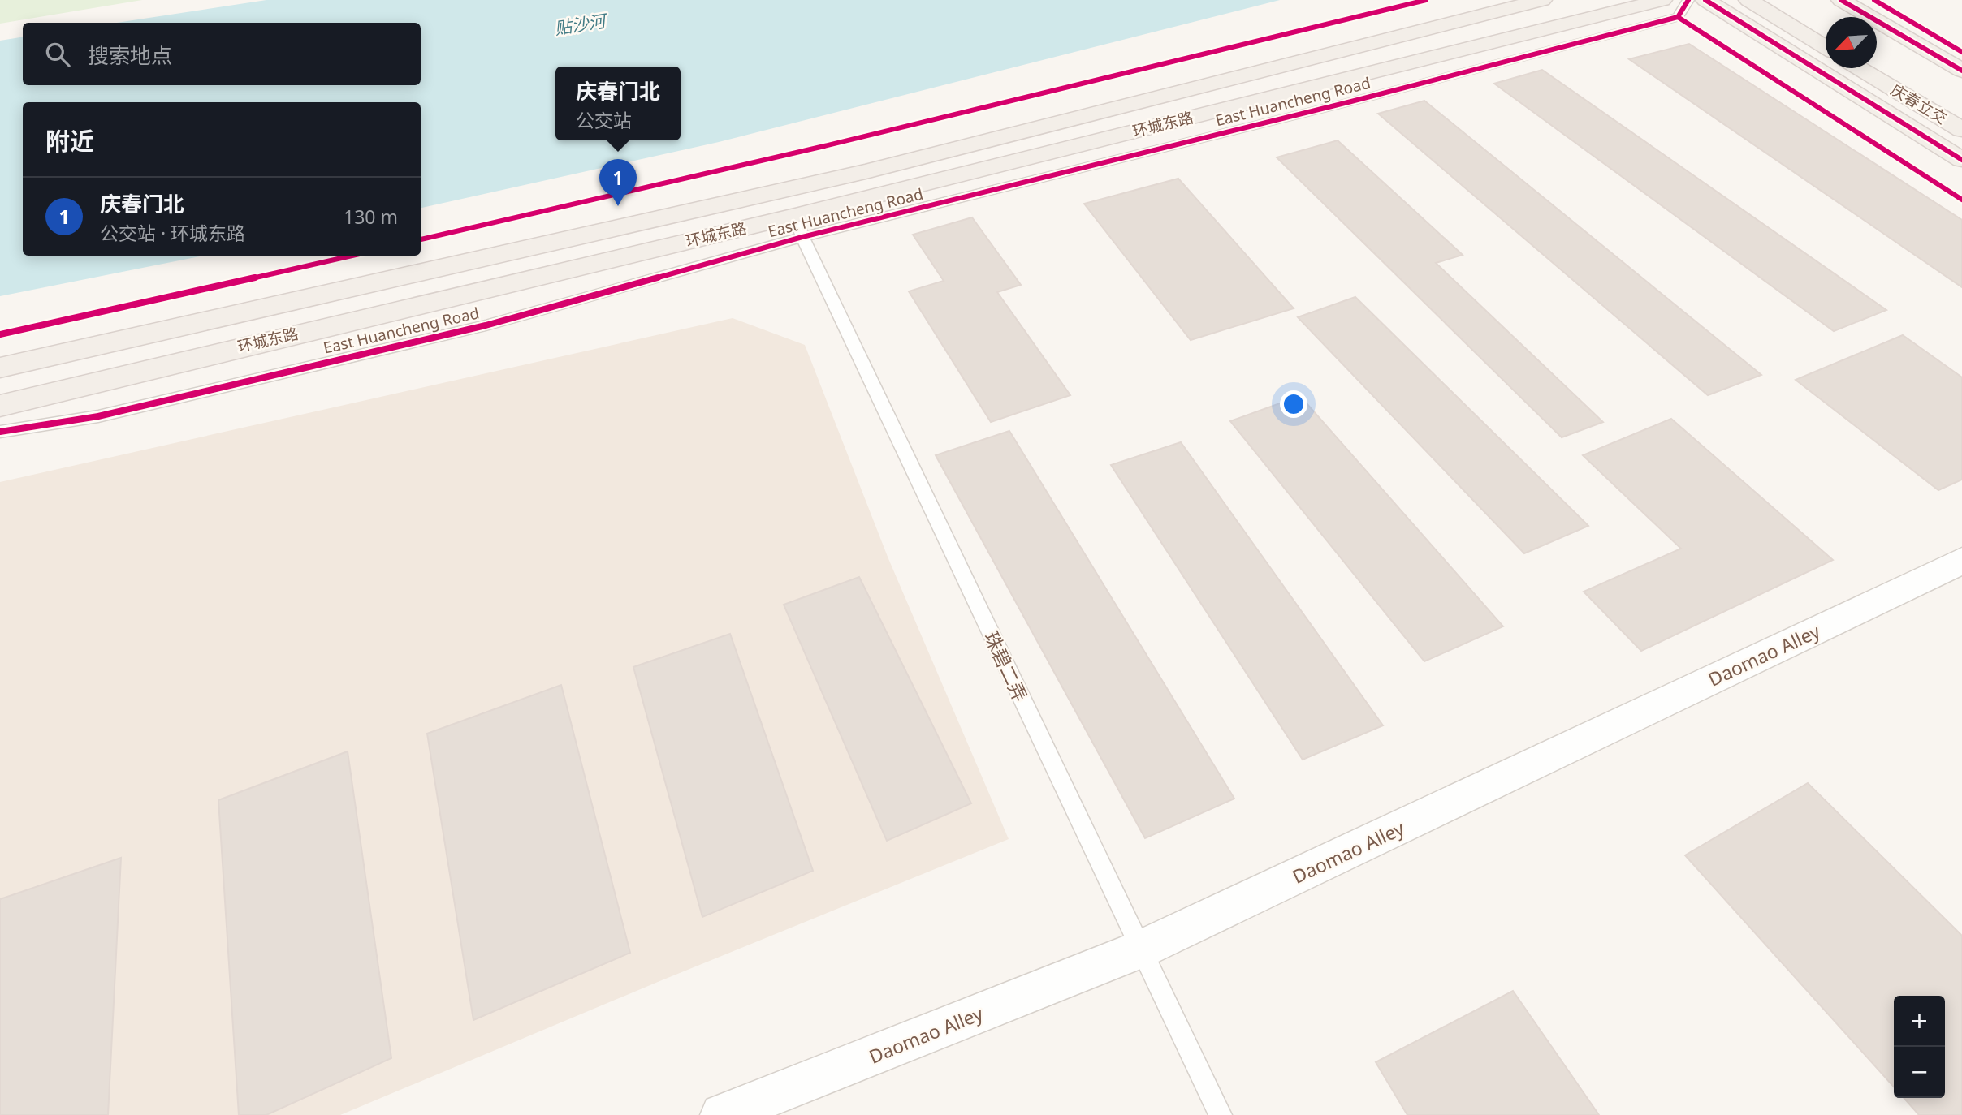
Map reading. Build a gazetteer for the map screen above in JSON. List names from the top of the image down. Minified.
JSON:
{"streets":{"main road":["庆春立交","环城东路"],"street":["Daomao Alley"],"lane":["East Huancheng Road","珠碧二弄"]},"crossings":[["East Huancheng Road","环城东路"],["East Huancheng Road","珠碧二弄"],["环城东路","珠碧二弄"],["Daomao Alley","珠碧二弄"]],"water":["贴沙河"],"north":"bottom left","page":{"search":"搜索地点","popup":["庆春门北","公交站"],"heading":"附近","pins":"1","list":[{"mark":"1","name":"庆春门北","note":"公交站 · 环城东路","value":"130 m"}],"map_buttons":["+","−"]}}
